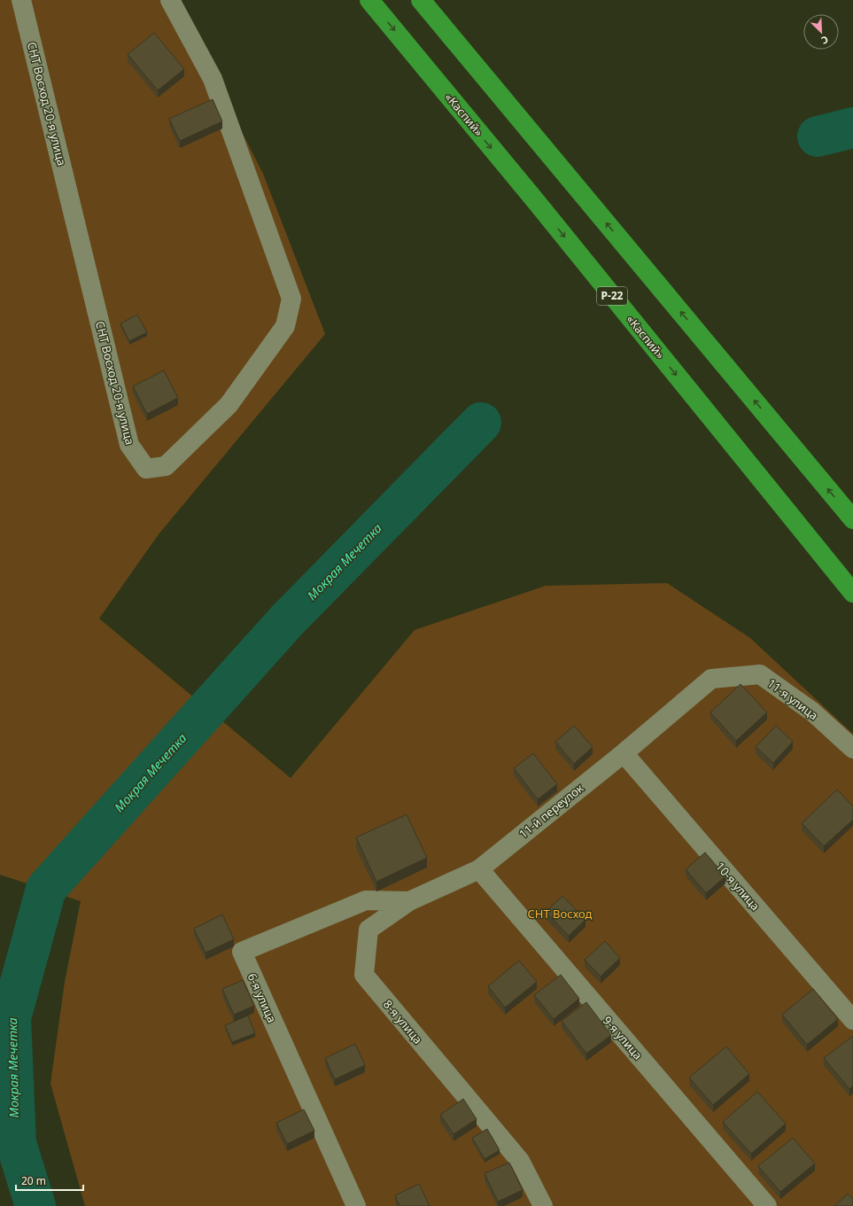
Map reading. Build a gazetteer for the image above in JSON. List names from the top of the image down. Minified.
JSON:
{"streets":{"highway":["«Каспий»","Р-22"],"street":["СНТ Восход 20-я улица","11-я улица","11-й переулок","10-я улица","6-я улица","8-я улица","9-я улица"]},"crossings":[["11-я улица","11-й переулок"],["11-я улица","10-я улица"],["11-й переулок","10-я улица"],["11-й переулок","8-я улица"],["11-й переулок","9-я улица"],["6-я улица","8-я улица"],["8-я улица","9-я улица"]],"water":["Мокрая Мечетка"],"parks":["СНТ Восход"],"scale_bar":"20 m","north":"bottom right"}
